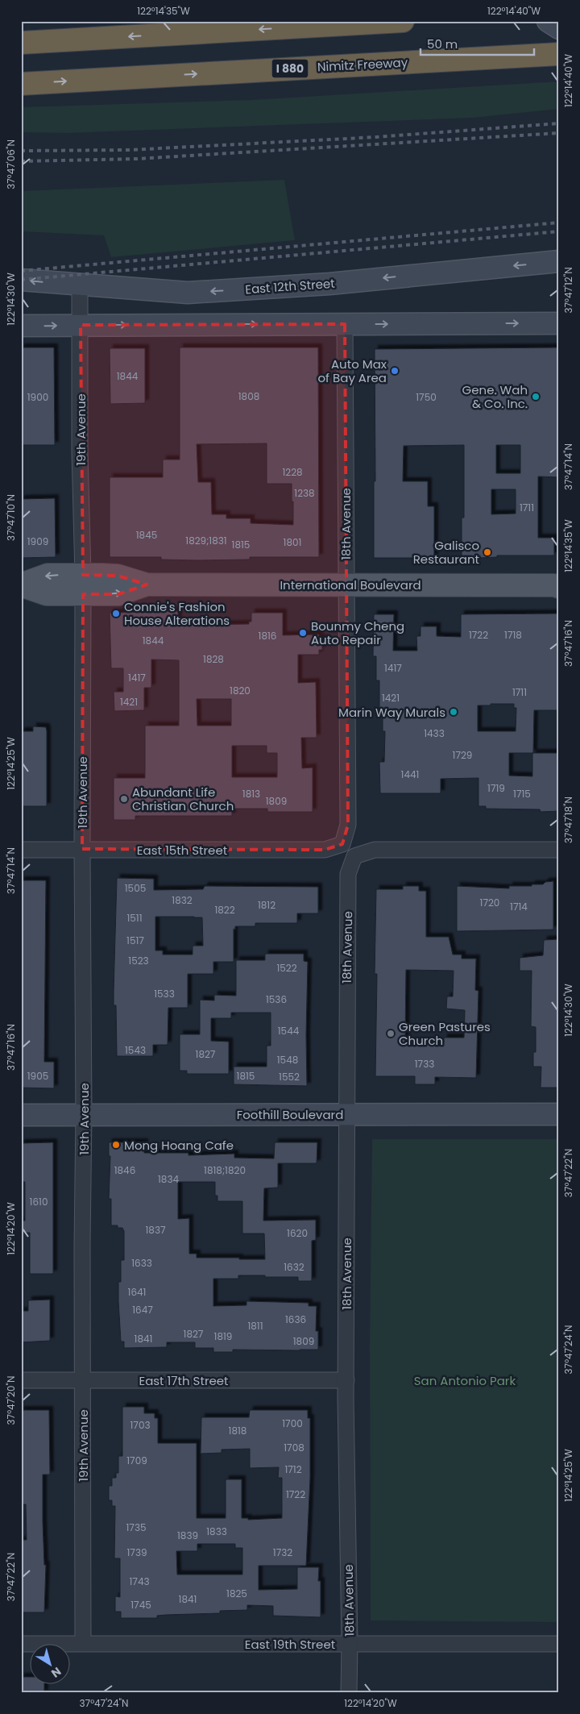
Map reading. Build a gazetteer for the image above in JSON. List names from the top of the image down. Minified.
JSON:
{"streets":{"highway":["Nimitz Freeway","I 880"],"main road":["East 12th Street","International Boulevard","Foothill Boulevard"],"street":["19th Avenue","18th Avenue","East 15th Street","East 17th Street","East 19th Street"]},"crossings":[["East 12th Street","19th Avenue"],["19th Avenue","International Boulevard"],["19th Avenue","East 15th Street"],["19th Avenue","Foothill Boulevard"],["19th Avenue","East 17th Street"],["19th Avenue","East 19th Street"],["18th Avenue","International Boulevard"],["18th Avenue","East 15th Street"],["18th Avenue","Foothill Boulevard"],["18th Avenue","East 17th Street"],["18th Avenue","East 19th Street"]],"parks":["San Antonio Park"],"places":["Auto Max of Bay Area","Gene. Wah & Co. Inc.","Galisco Restaurant","Connie's Fashion House Alterations","Bounmy Cheng Auto Repair","Marin Way Murals","Abundant Life Christian Church","Green Pastures Church","Mong Hoang Cafe"],"house_numbers":["1844","1808","1900","1750","1228","1238","1711","1845","1829;1831","1909","1801","1815","1722","1718","1816","1844","1828","1417","1417","1820","1711","1421","1421","1433","1729","1441","1719","1813","1715","1809","1505","1832","1720","1812","1714","1822","1511","1517","1523","1522","1533","1536","1544","1543","1827","1548","1733","1905","1815","1552","1846","1818;1820","1834","1610","1837","1620","1633","1632","1641","1647","1636","1811","1827","1819","1841","1809","1700","1703","1818","1708","1709","1712","1722","1735","1833","1839","1739","1732","1743","1825","1841","1745"],"scale_bar":"50 m","north":"bottom right","coordinates":["122°14'35\"W","122°14'40\"W","37°47'06\"N","37°47'12\"N","122°14'30\"W","37°47'14\"N","37°47'10\"N","37°47'16\"N","122°14'25\"W","37°47'18\"N","37°47'22\"N","122°14'20\"W","37°47'24\"N","37°47'20\"N"]}
